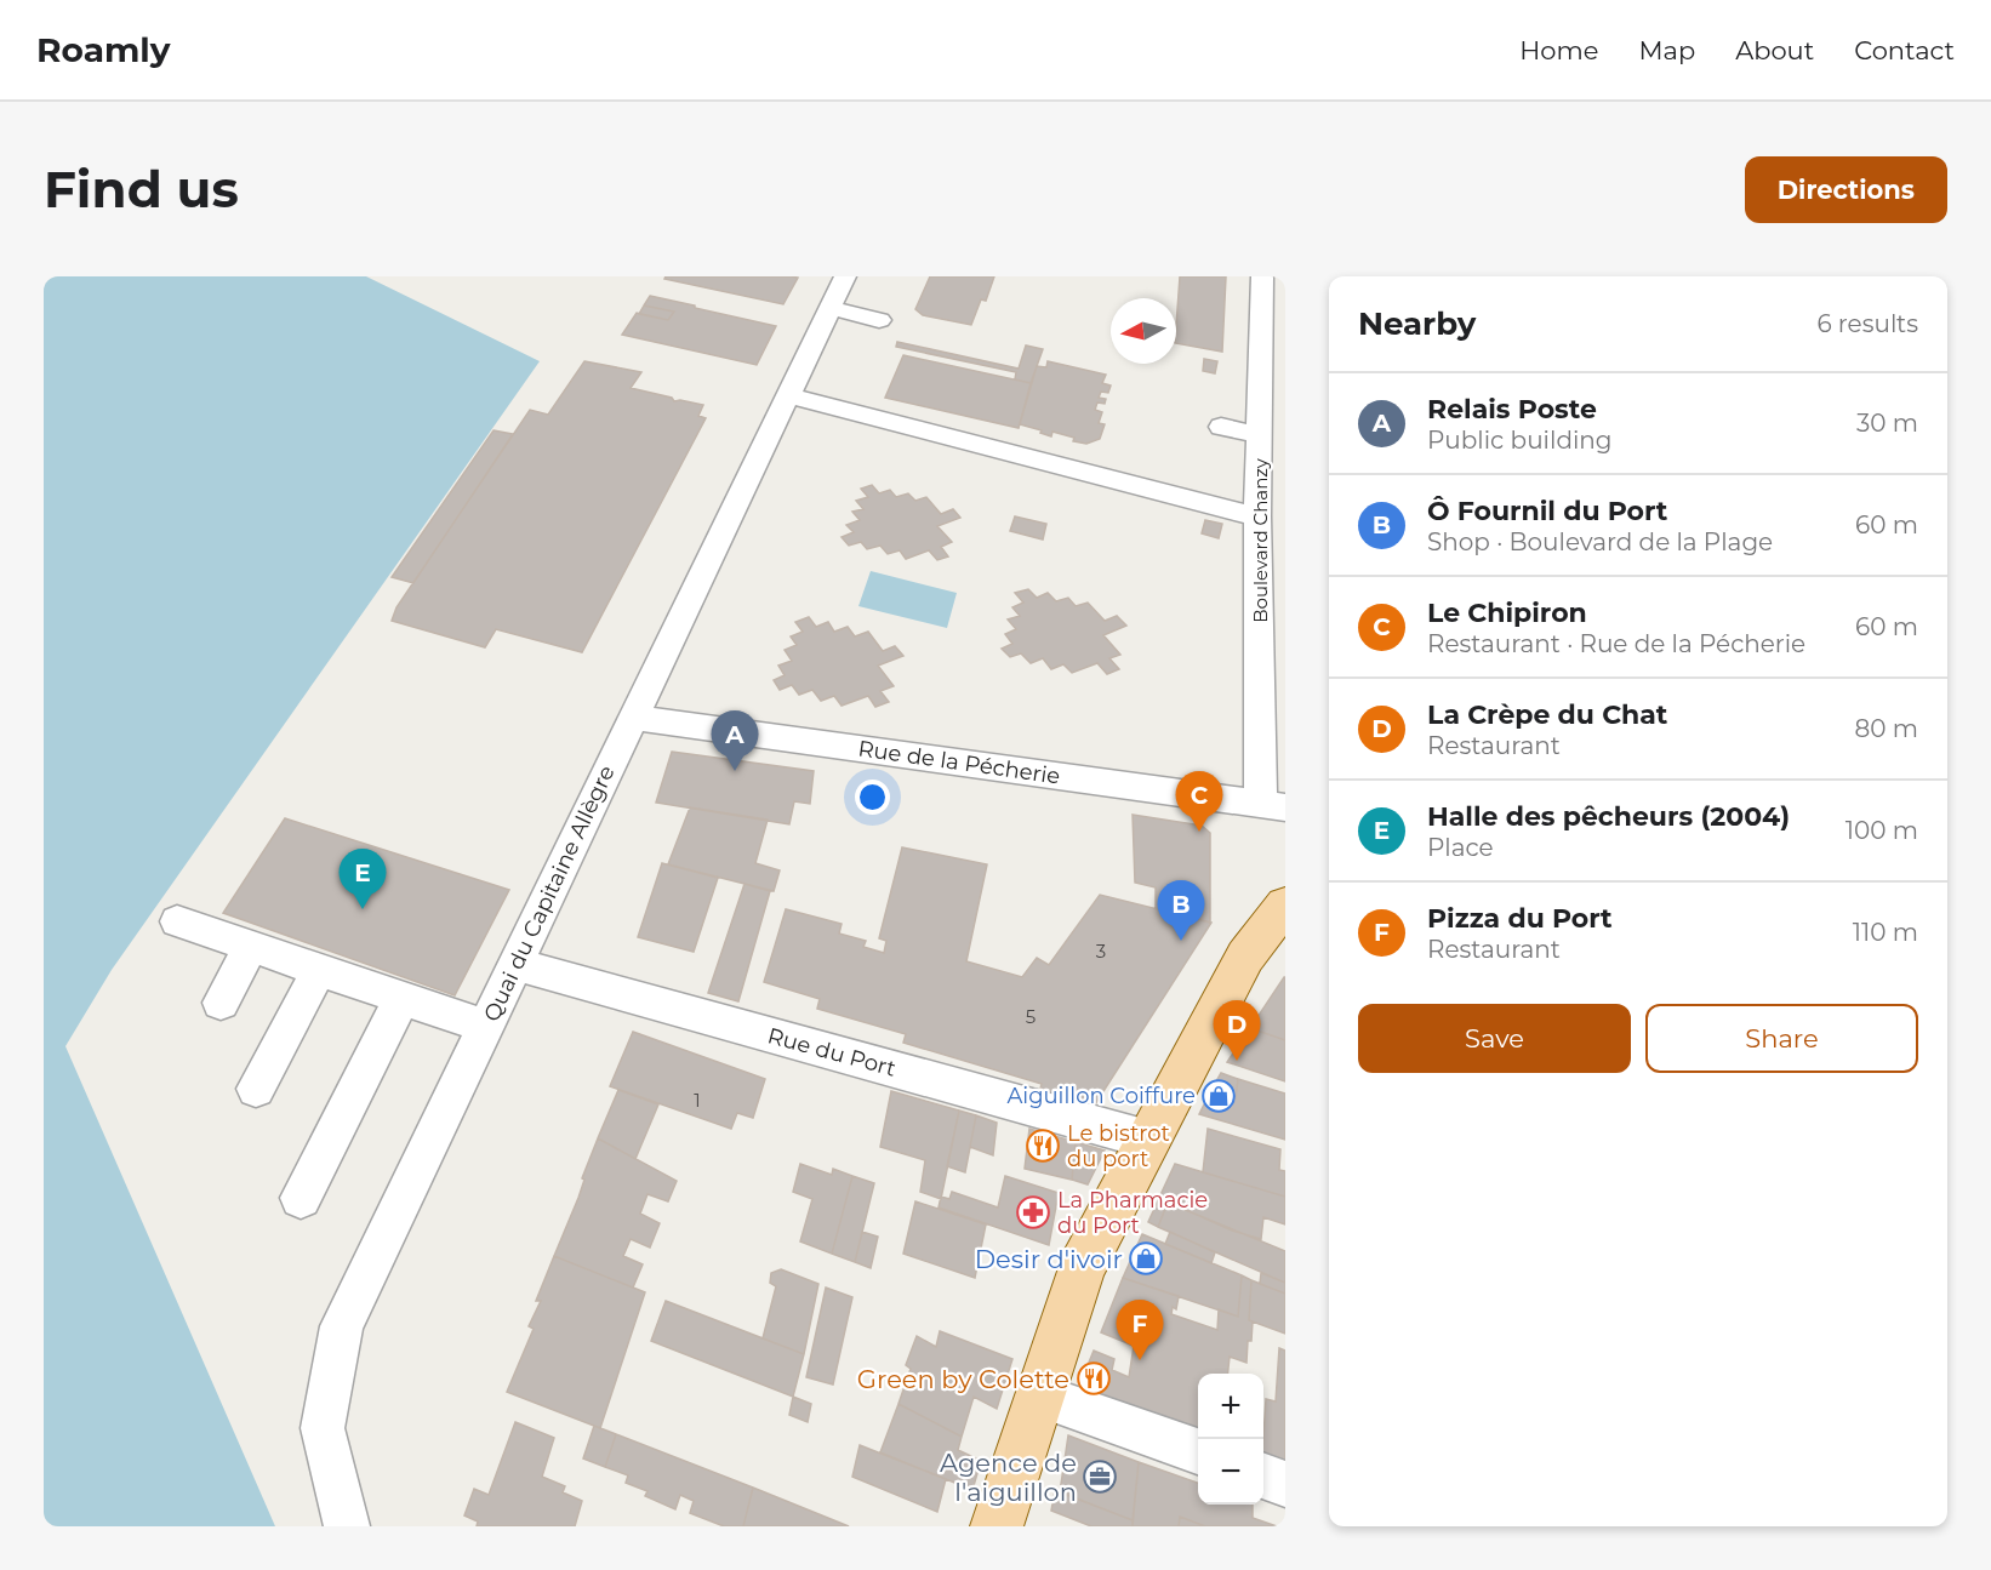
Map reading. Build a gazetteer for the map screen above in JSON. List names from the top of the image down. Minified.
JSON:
{"streets":{"street":["Boulevard Chanzy","Rue de la Pécherie","Quai du Capitaine Allègre","Rue du Port"]},"crossings":[["Boulevard Chanzy","Rue de la Pécherie"],["Rue de la Pécherie","Quai du Capitaine Allègre"],["Quai du Capitaine Allègre","Rue du Port"]],"places":{"shop":["Aiguillon Coiffure","Desir d'ivoir"],"restaurant":["Le bistrot du port","Green by Colette"],"pharmacy":["La Pharmacie du Port"],"office":["Agence de l'aiguillon"]},"house_numbers":["3","5","1"],"north":"left","page":{"header":"Roamly","nav":["Home","Map","About","Contact"],"buttons":["Directions",["Save","Share"]],"title":"Find us","heading":["Nearby","6 results"],"list":[{"mark":"A","name":"Relais Poste","note":"Public building","value":"30 m"},{"mark":"B","name":"Ô Fournil du Port","note":"Shop · Boulevard de la Plage","value":"60 m"},{"mark":"C","name":"Le Chipiron","note":"Restaurant · Rue de la Pécherie","value":"60 m"},{"mark":"D","name":"La Crèpe du Chat","note":"Restaurant","value":"80 m"},{"mark":"E","name":"Halle des pêcheurs (2004)","note":"Place","value":"100 m"},{"mark":"F","name":"Pizza du Port","note":"Restaurant","value":"110 m"}],"pins":["A","C","E","B","D","F"],"map_buttons":["+","−"]}}
